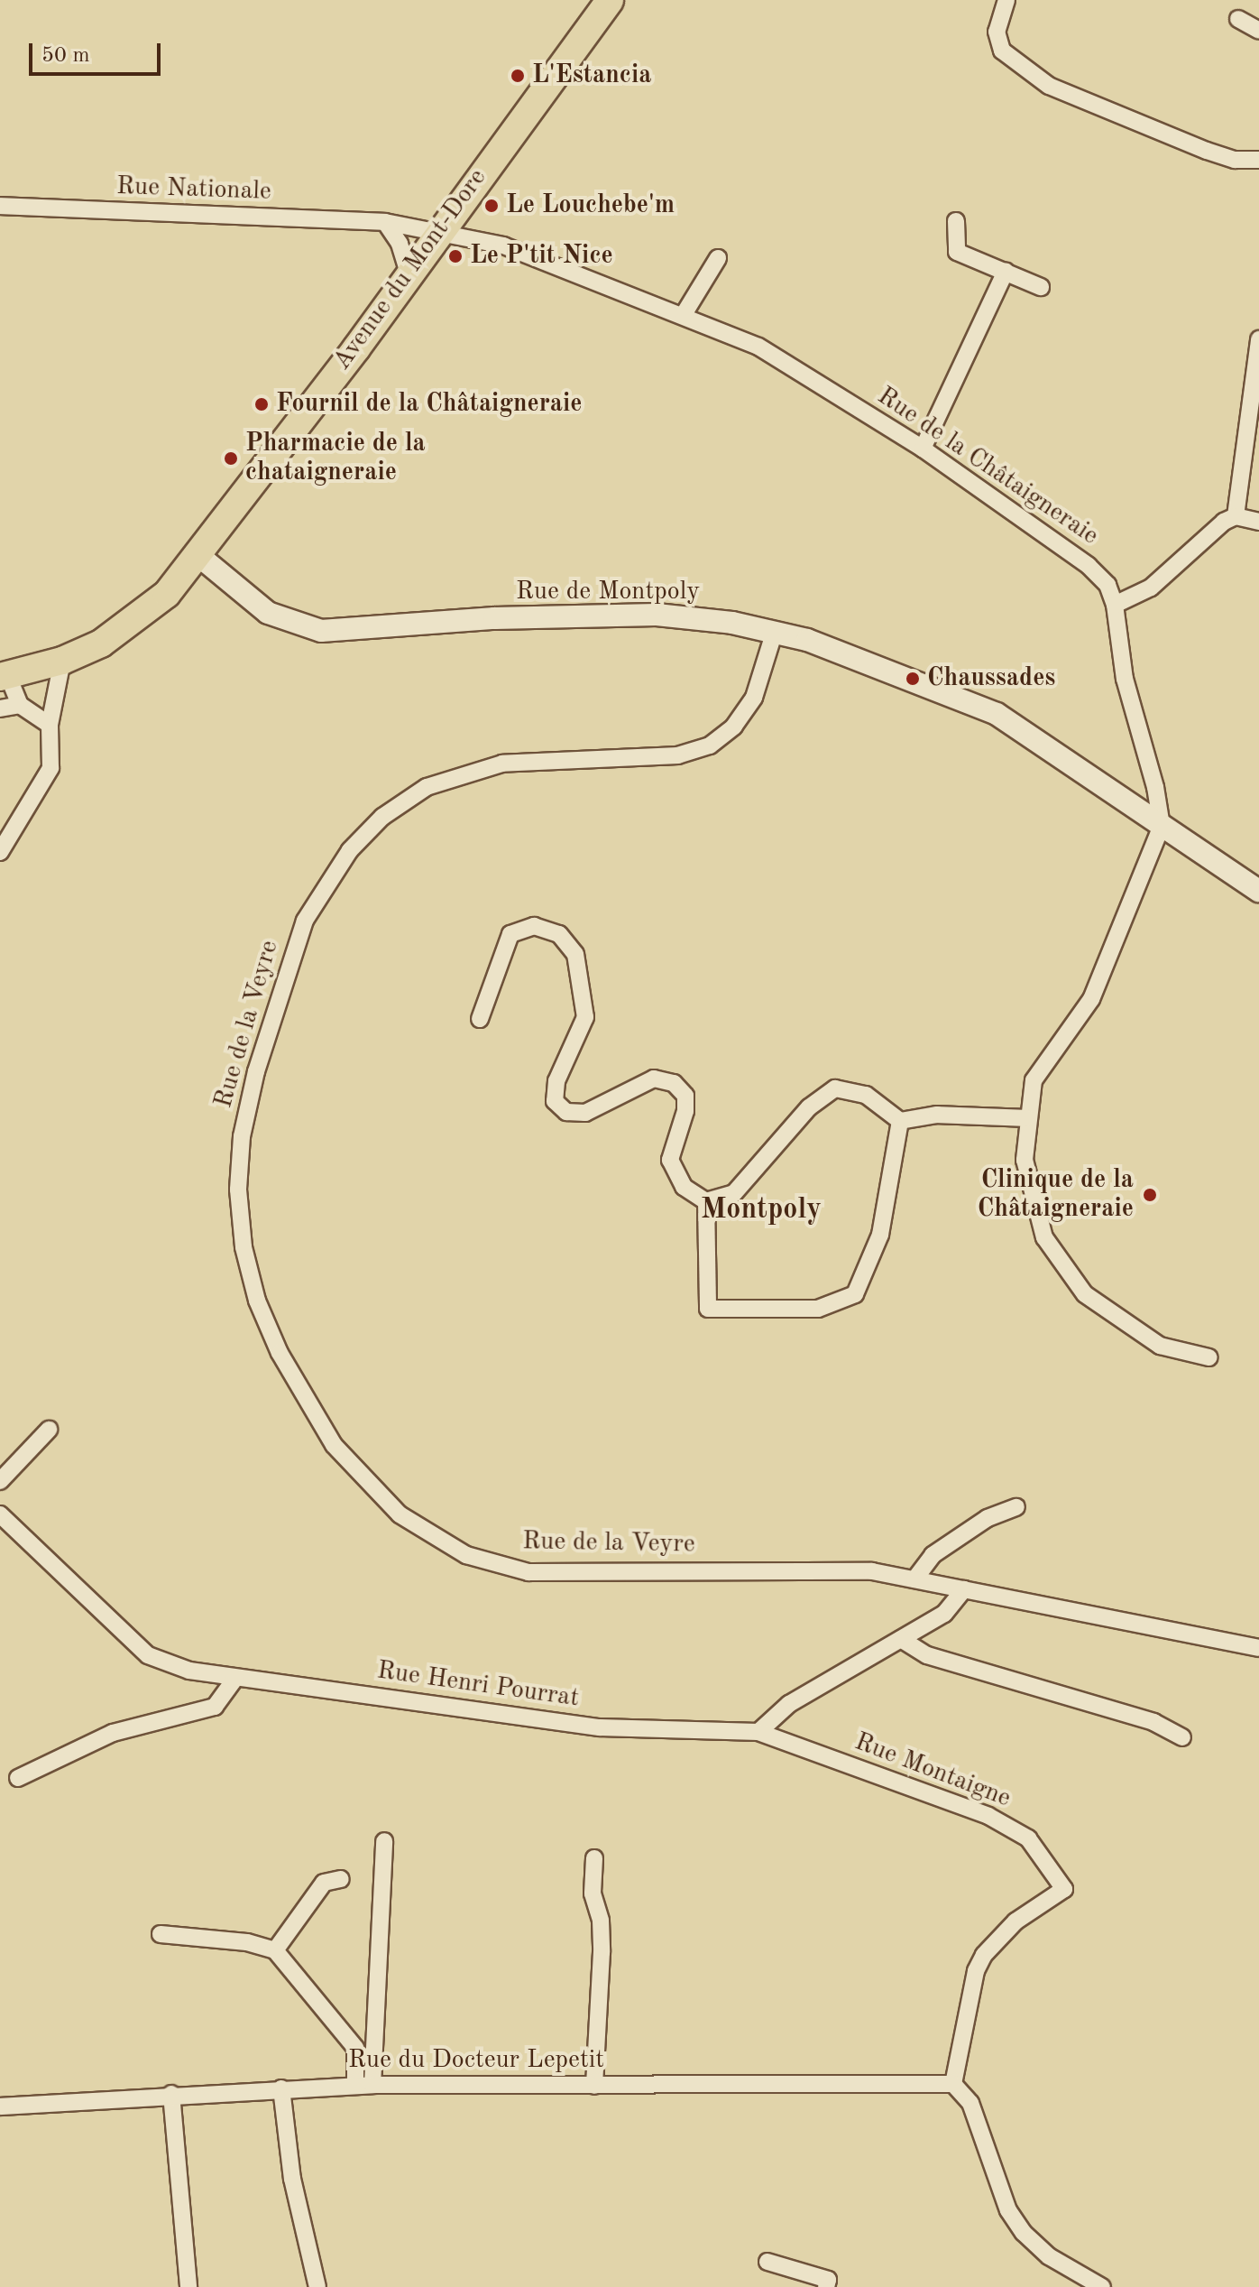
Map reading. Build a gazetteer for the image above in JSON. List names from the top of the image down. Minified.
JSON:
{"streets":{"main road":["Avenue du Mont-Dore"],"street":["Rue Nationale","Rue de la Châtaigneraie","Rue de Montpoly","Rue de la Veyre","Rue Henri Pourrat","Rue Montaigne","Rue du Docteur Lepetit"]},"crossings":[["Rue Nationale","Avenue du Mont-Dore"],["Rue Nationale","Rue de la Châtaigneraie"],["Avenue du Mont-Dore","Rue de la Châtaigneraie"],["Avenue du Mont-Dore","Rue de Montpoly"],["Rue de la Châtaigneraie","Rue de Montpoly"],["Rue de Montpoly","Rue de la Veyre"],["Rue Henri Pourrat","Rue Montaigne"],["Rue Montaigne","Rue du Docteur Lepetit"]],"districts":["Montpoly"],"places":["L'Estancia","Le Louchebe'm","Le P'tit Nice","Fournil de la Châtaigneraie","Pharmacie de la chataigneraie","Chaussades","Clinique de la Châtaigneraie"],"scale_bar":"50 m"}
